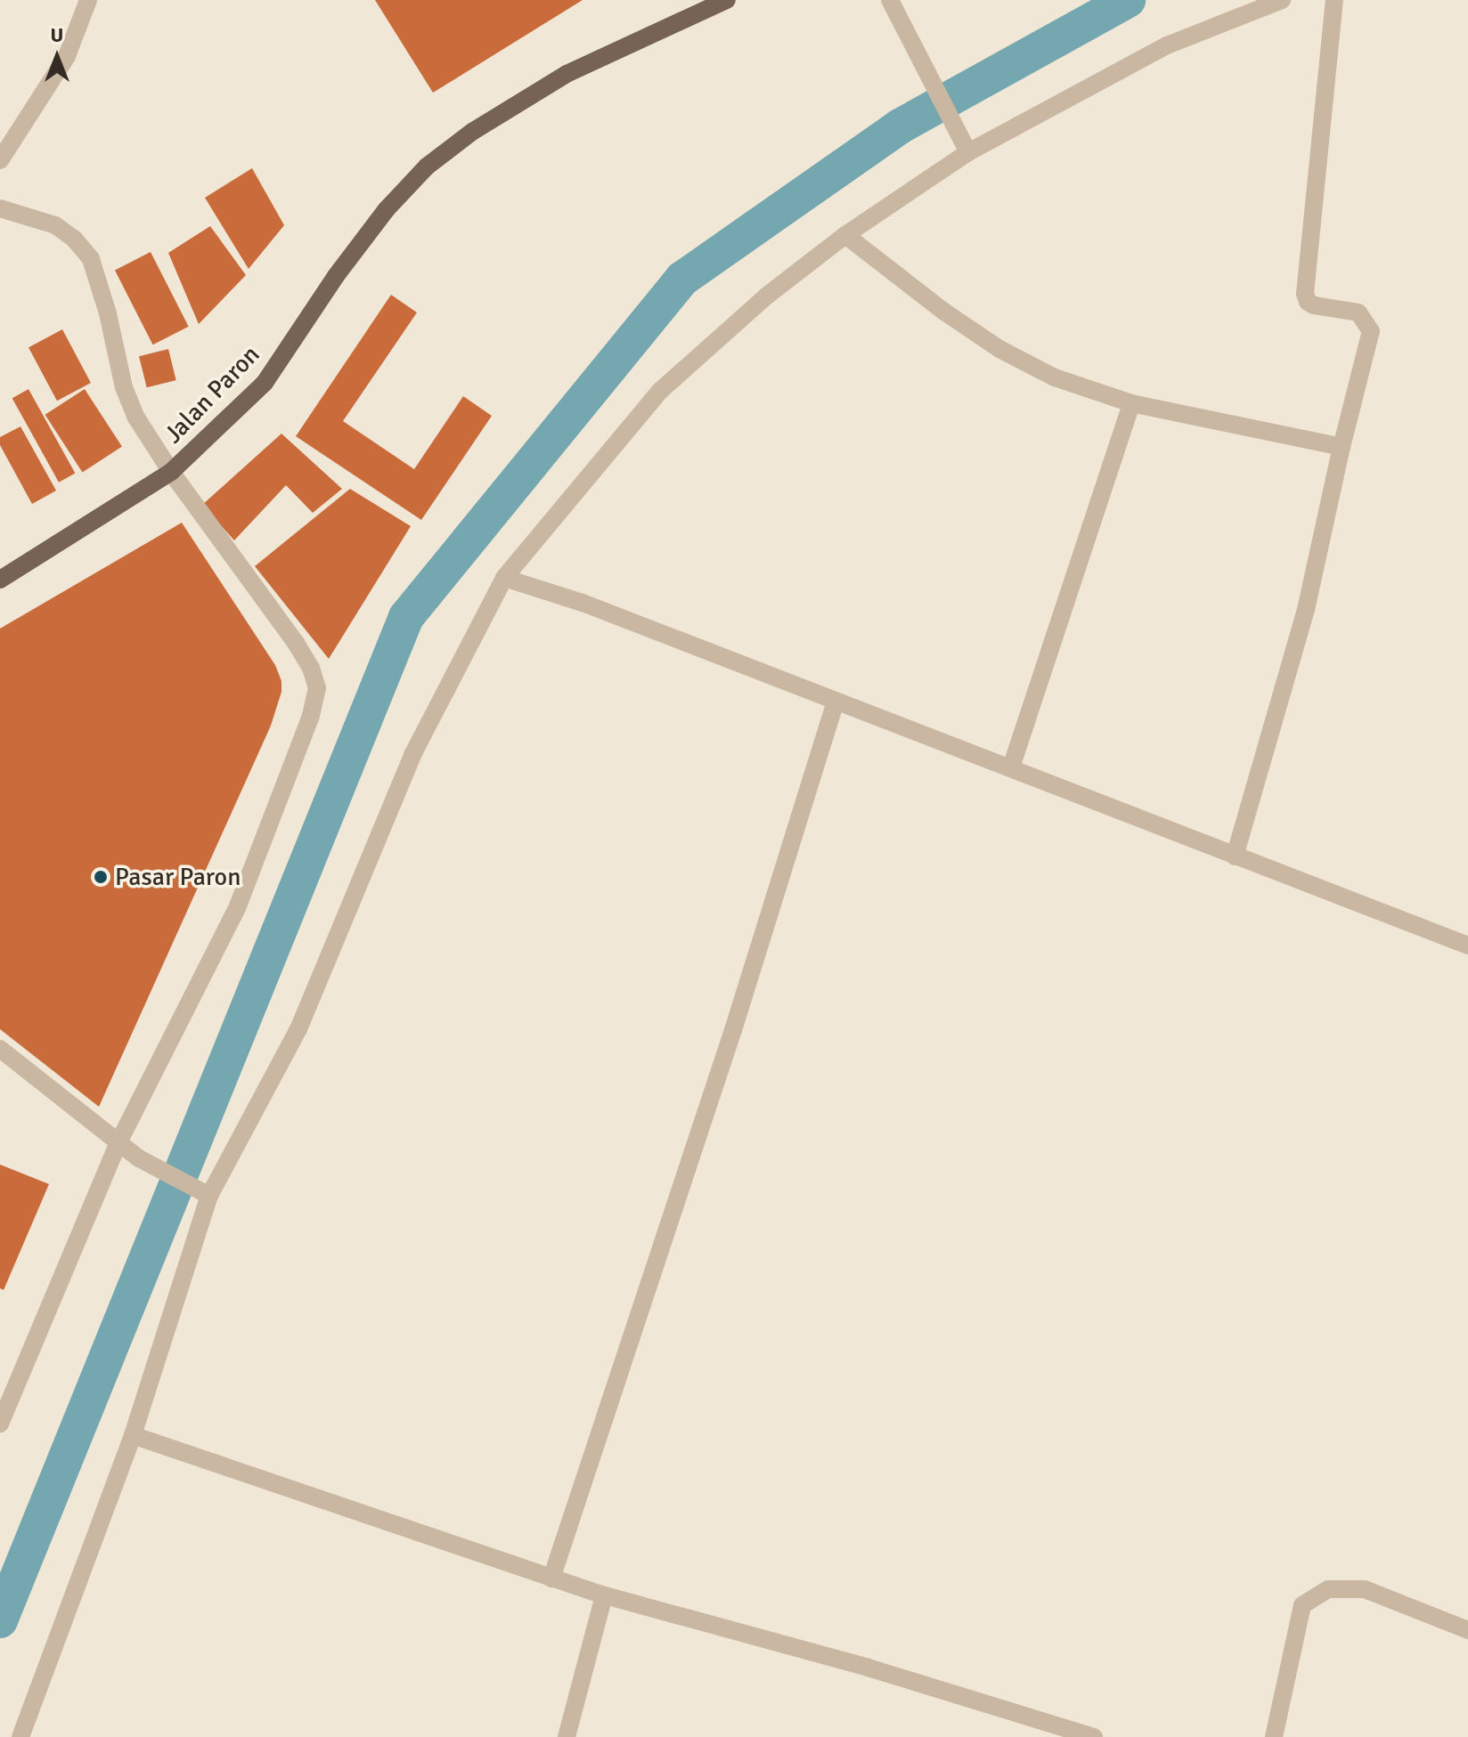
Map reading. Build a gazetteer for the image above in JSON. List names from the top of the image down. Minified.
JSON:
{"streets":{"main road":["Jalan Paron"]},"places":["Pasar Paron"],"north":"top"}
